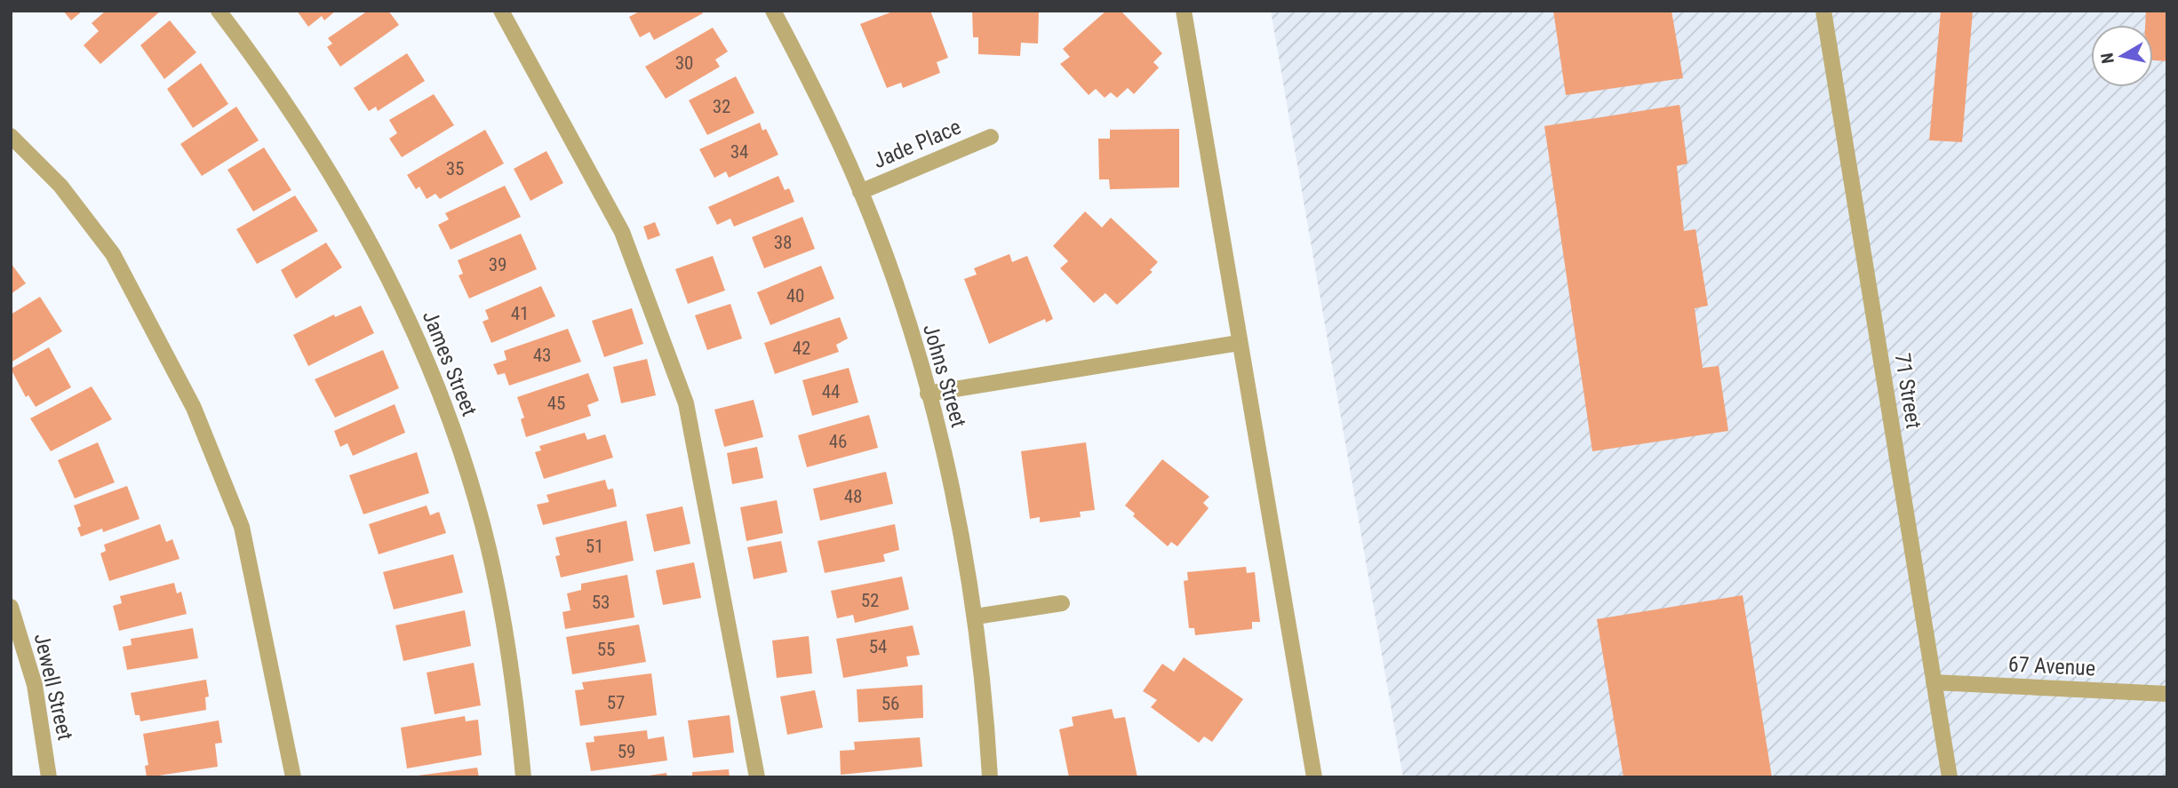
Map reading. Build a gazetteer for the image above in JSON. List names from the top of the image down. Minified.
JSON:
{"streets":{"street":["Jade Place","James Street","Johns Street","71 Street","67 Avenue","Jewell Street"]},"crossings":[["Jade Place","Johns Street"],["71 Street","67 Avenue"]],"house_numbers":["30","32","34","35","38","39","40","41","42","43","44","45","46","48","51","52","53","54","55","57","56","59"],"north":"left"}
